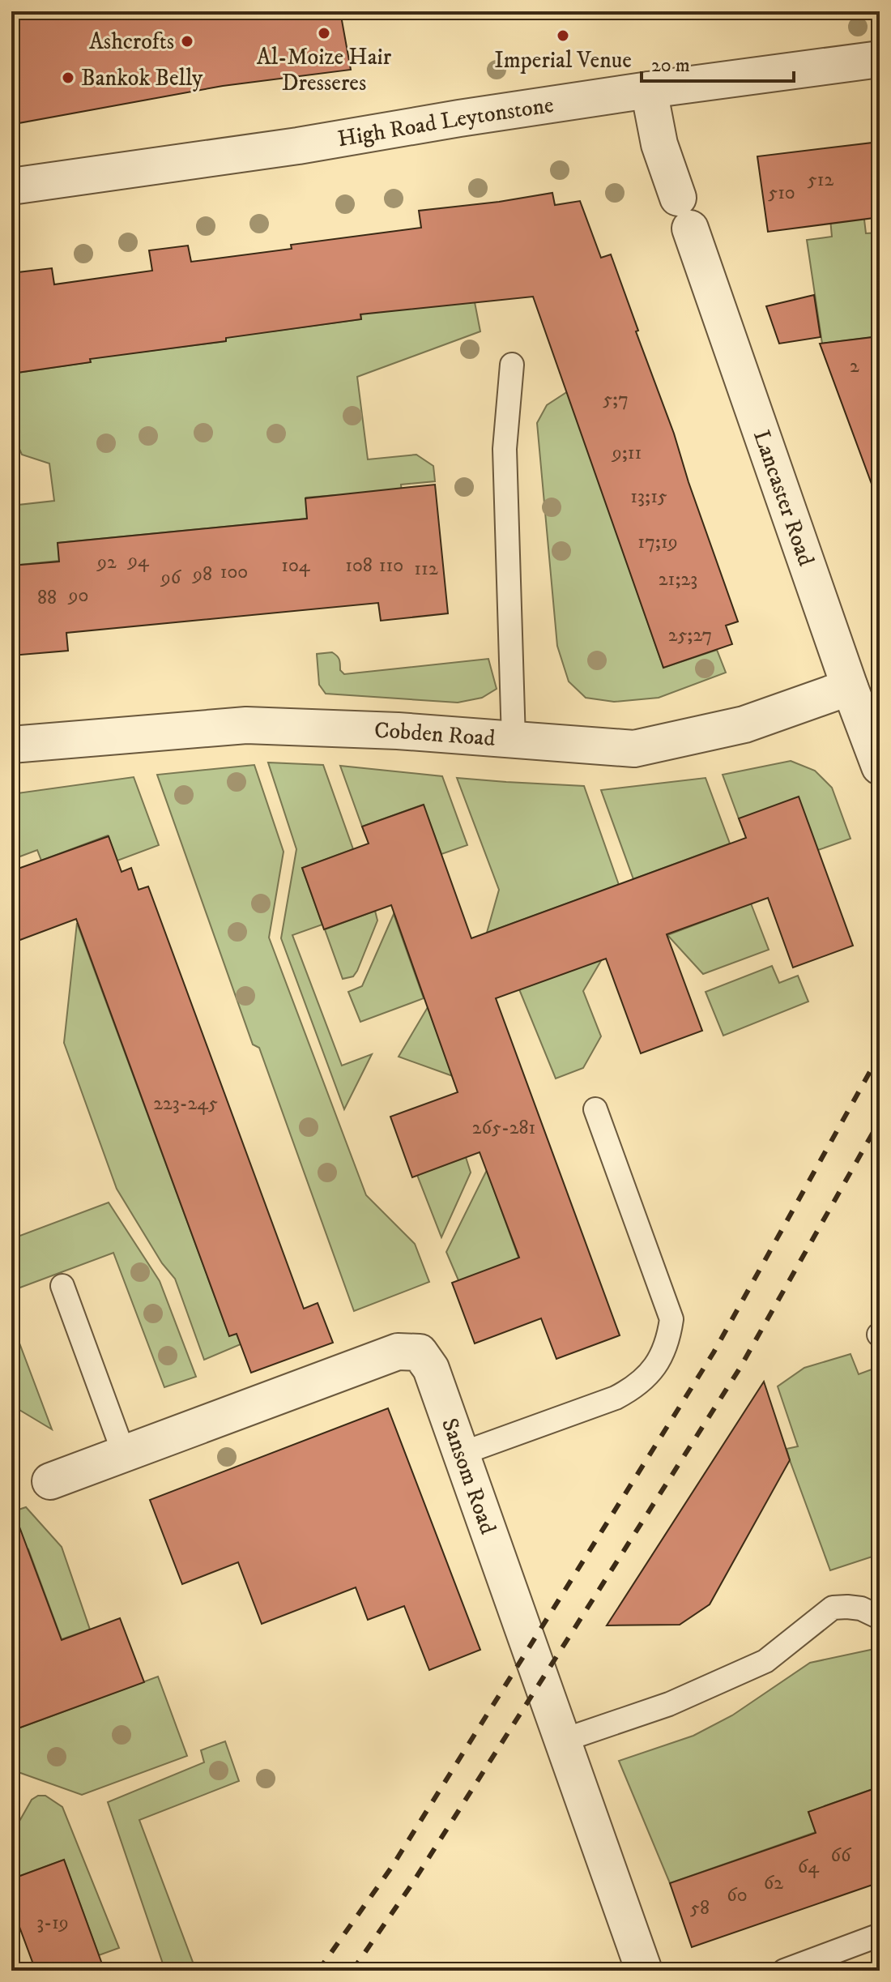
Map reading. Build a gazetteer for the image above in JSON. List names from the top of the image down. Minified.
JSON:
{"streets":{"street":["High Road Leytonstone","Lancaster Road","Cobden Road","Sansom Road"]},"crossings":[["High Road Leytonstone","Lancaster Road"],["Lancaster Road","Cobden Road"]],"places":["Al-Moize Hair Dresseres","Imperial Venue","Ashcrofts","Bankok Belly"],"house_numbers":["512","510","2","5;7","9;11","13;15","17;19","94","92","104","108","110","112","100","98","96","21;23","90","88","25;27","223-245","265-281","66","64","62","60","58","3-19"],"scale_bar":"20 m"}
